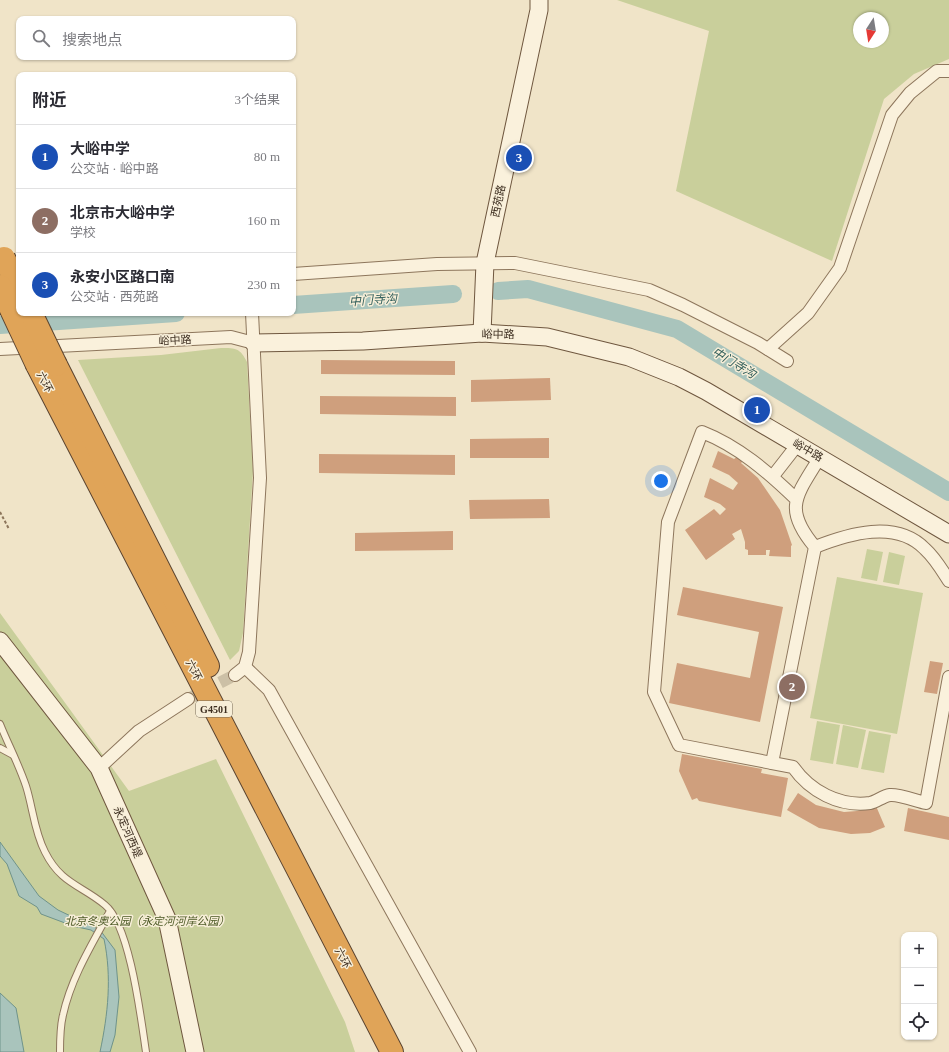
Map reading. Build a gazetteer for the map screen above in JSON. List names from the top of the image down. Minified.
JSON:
{"streets":{"highway":["六环","G4501"],"main road":["西苑路","峪中路","永定河西堤"]},"crossings":[["西苑路","峪中路"]],"water":["中门寺沟"],"parks":["北京冬奥公园（永定河河岸公园）"],"north":"bottom","page":{"search":"搜索地点","heading":["附近","3个结果"],"list":[{"mark":"1","name":"大峪中学","note":"公交站 · 峪中路","value":"80 m"},{"mark":"2","name":"北京市大峪中学","note":"学校","value":"160 m"},{"mark":"3","name":"永安小区路口南","note":"公交站 · 西苑路","value":"230 m"}],"pins":["3","1","2"],"map_buttons":["+","−"]}}
